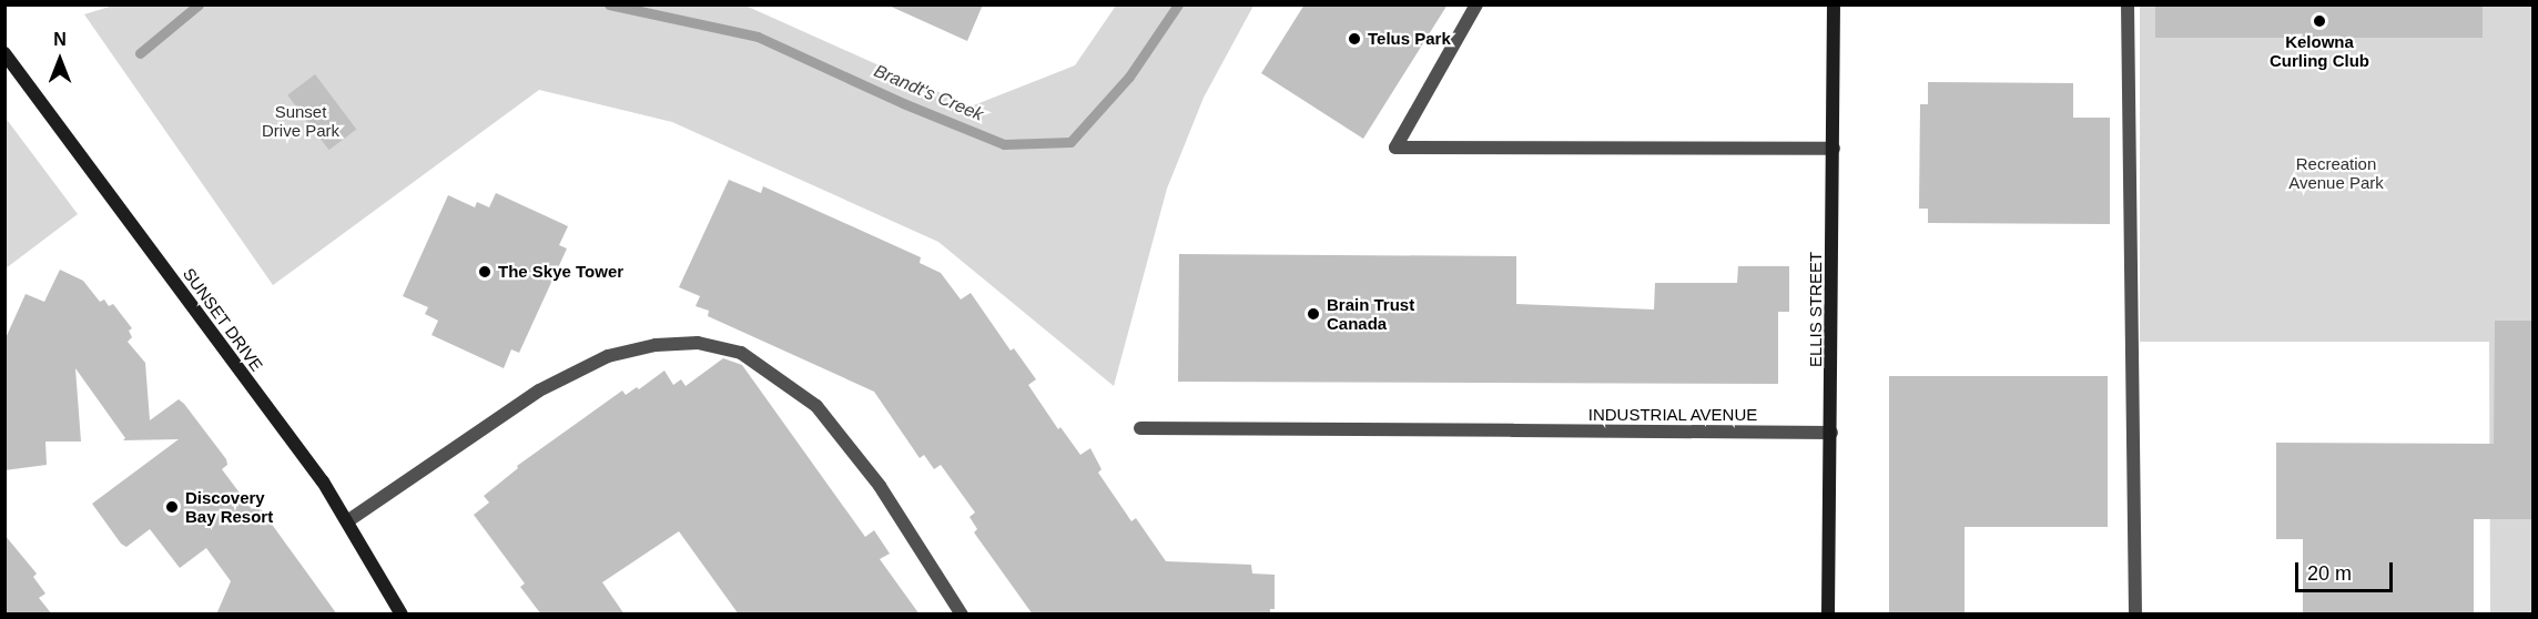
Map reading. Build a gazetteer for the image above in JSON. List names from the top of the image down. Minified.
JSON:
{"streets":{"street":["ELLIS STREET","SUNSET DRIVE","INDUSTRIAL AVENUE"]},"crossings":[["ELLIS STREET","INDUSTRIAL AVENUE"]],"water":["Brandt's Creek"],"parks":["Sunset Drive Park","Recreation Avenue Park"],"places":["Kelowna Curling Club","Telus Park","The Skye Tower","Brain Trust Canada","Discovery Bay Resort"],"scale_bar":"20 m","north":"top"}
